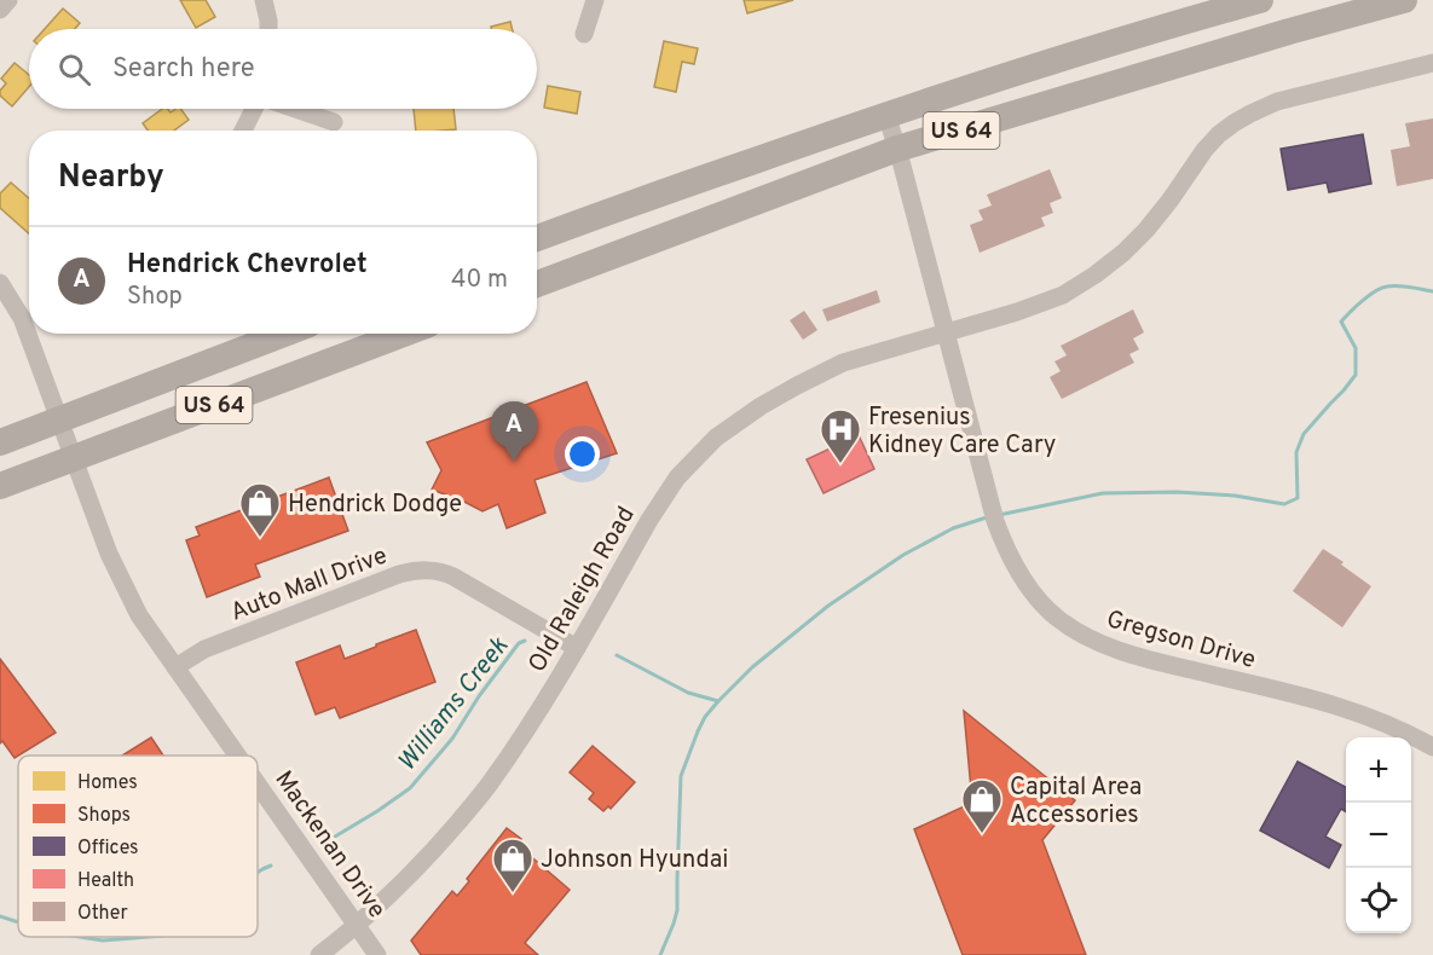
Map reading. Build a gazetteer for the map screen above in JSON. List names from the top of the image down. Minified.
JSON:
{"streets":{"highway":["US 64"],"street":["Auto Mall Drive","Old Raleigh Road","Gregson Drive","Mackenan Drive"]},"crossings":[["US 64","Gregson Drive"],["US 64","Mackenan Drive"],["Auto Mall Drive","Old Raleigh Road"],["Auto Mall Drive","Mackenan Drive"],["Old Raleigh Road","Gregson Drive"],["Old Raleigh Road","Mackenan Drive"]],"water":["Williams Creek"],"places":{"hospital":["Fresenius Kidney Care Cary"],"shop":["Hendrick Dodge","Capital Area Accessories","Johnson Hyundai"]},"legend":["Homes","Shops","Offices","Health","Other"],"page":{"search":"Search here","heading":"Nearby","list":[{"mark":"A","name":"Hendrick Chevrolet","note":"Shop","value":"40 m"}],"pins":"A","map_buttons":["+","−"]}}
